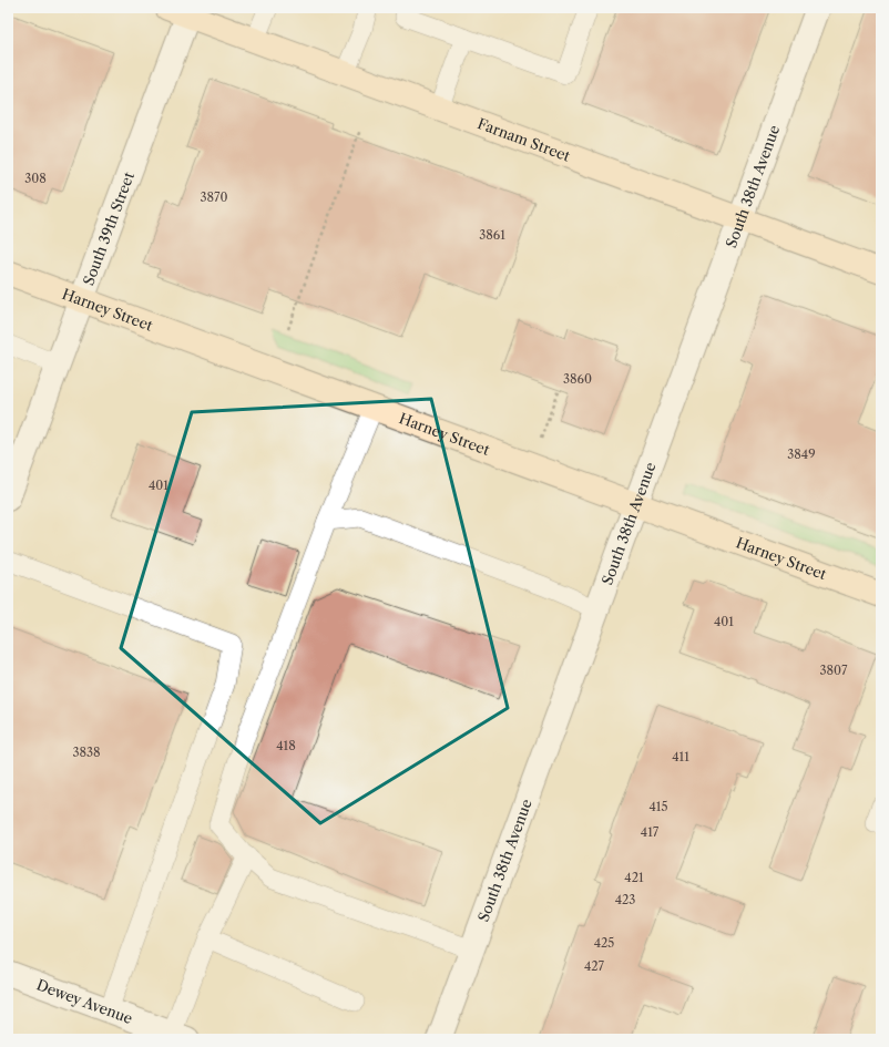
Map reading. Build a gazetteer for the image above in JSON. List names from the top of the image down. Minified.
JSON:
{"streets":{"main road":["Farnam Street","Harney Street"],"street":["South 38th Avenue","South 39th Street","Dewey Avenue"]},"crossings":[["Farnam Street","South 38th Avenue"],["Farnam Street","South 39th Street"],["South 38th Avenue","Harney Street"],["South 39th Street","Harney Street"]],"house_numbers":["308","3870","3861","3860","3849","401","401","3807","418","3838","411","415","417","421","423","425","427"]}
